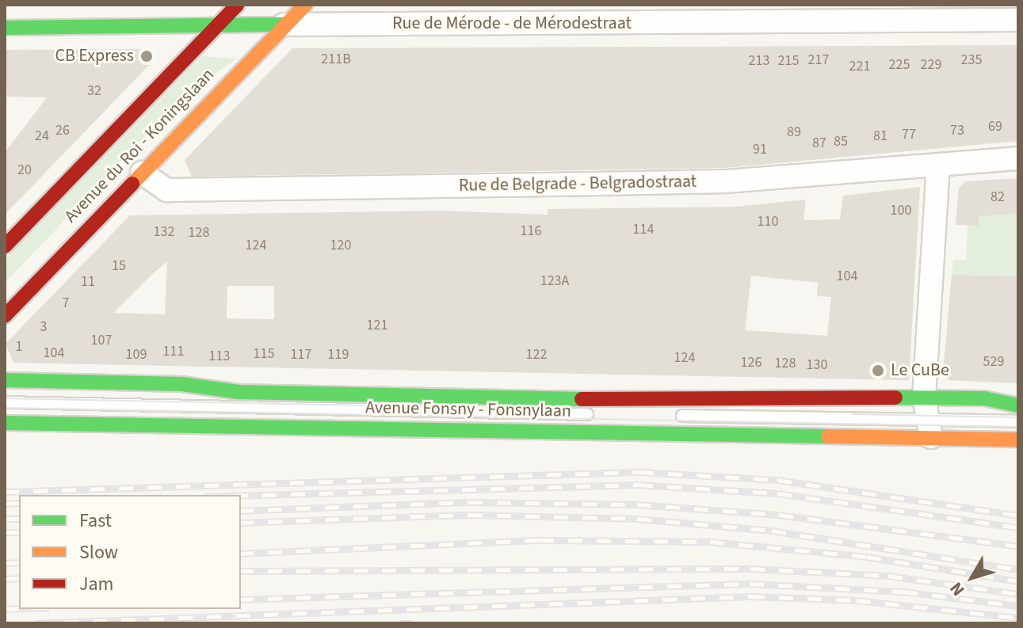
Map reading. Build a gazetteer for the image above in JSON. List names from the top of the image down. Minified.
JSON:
{"streets":{"main road":["Rue de Mérode - de Mérodestraat","Avenue du Roi - Koningslaan","Avenue Fonsny - Fonsnylaan"],"street":["Rue de Belgrade - Belgradostraat"]},"crossings":[["Rue de Mérode - de Mérodestraat","Avenue du Roi - Koningslaan"],["Avenue du Roi - Koningslaan","Rue de Belgrade - Belgradostraat"]],"places":["CB Express","Le CuBe"],"house_numbers":["211B","217","235","213","215","225","229","221","32","69","26","73","89","77","24","81","85","87","91","20","82","100","110","114","116","132","128","124","120","15","104","123A","11","7","121","3","107","1","111","104","115","109","117","119","122","113","124","529","126","128","130"],"legend":["Fast","Slow","Jam"],"north":"bottom left"}
